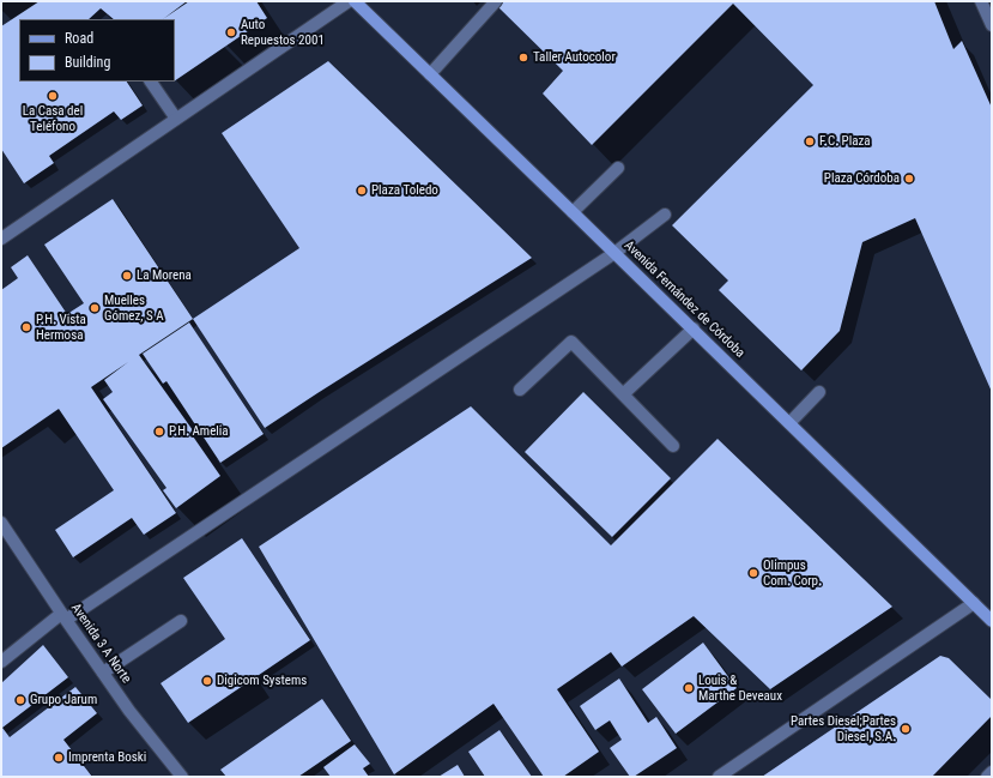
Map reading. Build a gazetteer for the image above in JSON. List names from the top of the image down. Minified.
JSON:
{"streets":{"main road":["Avenida Fernández de Córdoba"],"street":["Avenida 3 A Norte"]},"places":["Auto Repuestos 2001","Taller Autocolor","La Casa del Teléfono","F.C. Plaza","Plaza Córdoba","Plaza Toledo","La Morena","Muelles Gómez, S A","P.H. Vista Hermosa","P.H. Amelia","Olimpus Com. Corp.","Digicom Systems","Louis & Marthe Deveaux","Grupo Jarum","Partes Diesel;Partes Diesel, S.A.","Imprenta Boski"],"legend":["Road","Building"]}
